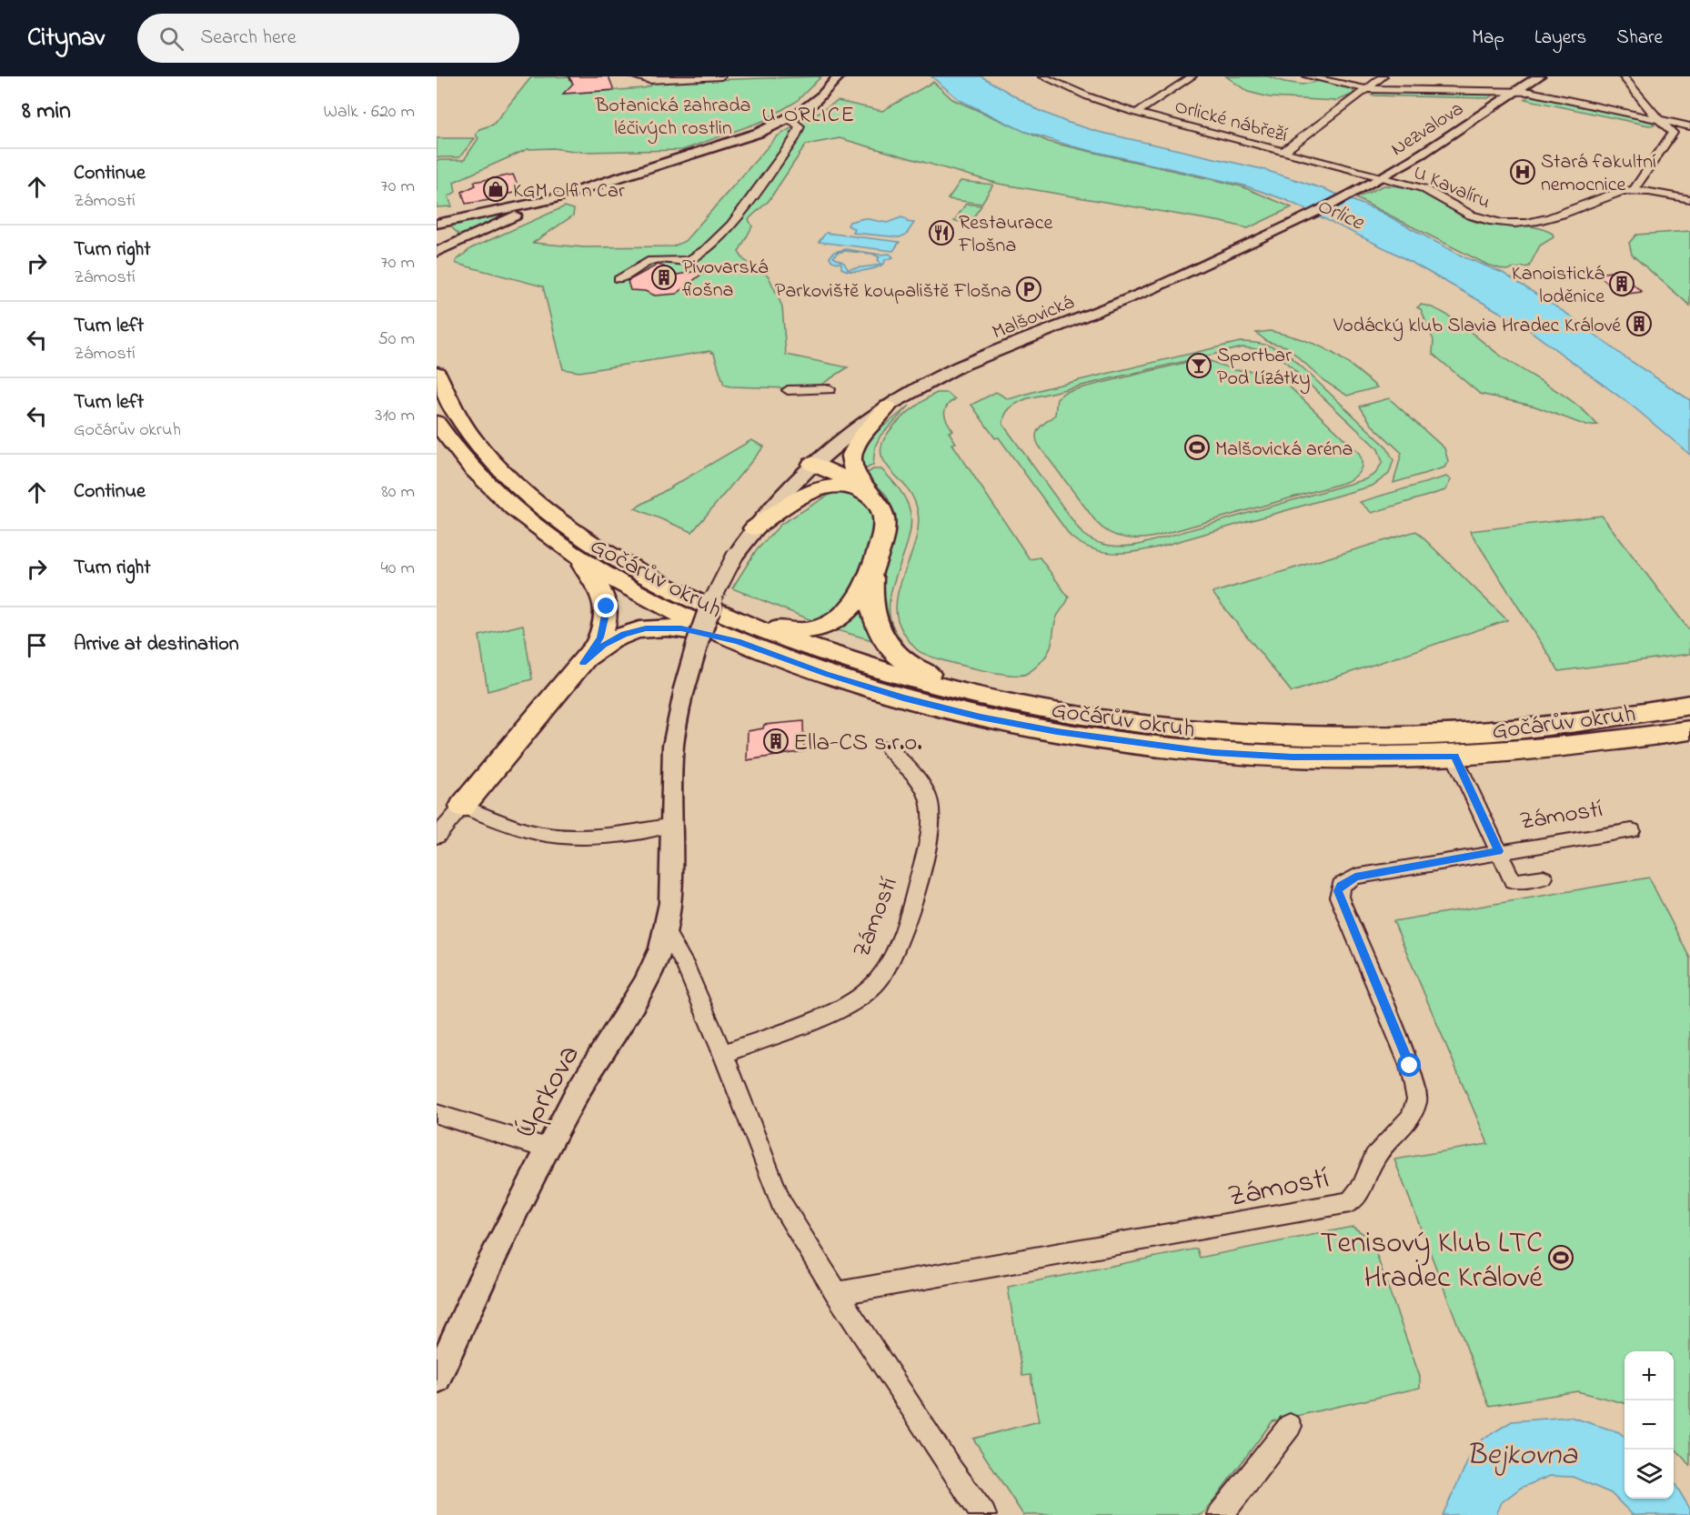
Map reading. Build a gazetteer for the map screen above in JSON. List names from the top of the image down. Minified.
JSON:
{"streets":{"main road":["Gočárův okruh"],"street":["Orlické nábřeží","Nezvalova","U Kavalíru","Malšovická","Zámostí","Úprkova"]},"crossings":[["Orlické nábřeží","Nezvalova"],["Orlické nábřeží","U Kavalíru"],["Nezvalova","U Kavalíru"],["Nezvalova","Malšovická"],["Malšovická","Úprkova"],["Gočárův okruh","Zámostí"]],"districts":["U ORLICE"],"water":["Orlice","Bejkovna"],"parks":["Botanická zahrada léčivých rostlin"],"places":{"hospital":["Stará fakultní nemocnice"],"shop":["KGM Olfin Car"],"restaurant":["Restaurace Flošna"],"building":["Pivovarská flošna","Kanoistická loděnice","Vodácký klub Slavia Hradec Králové","Ella-CS s.r.o."],"parking":["Parkoviště koupaliště Flošna"],"bar":["Sportbar Pod Lízátky"],"sports":["Malšovická aréna","Tenisový Klub LTC Hradec Králové"]},"page":{"header":"Citynav","search":"Search here","nav":["Map","Layers","Share"],"heading":["8 min","Walk · 620 m"],"list":[["Continue","Zámostí","70 m"],["Turn right","Zámostí","70 m"],["Turn left","Zámostí","50 m"],["Turn left","Gočárův okruh","310 m"],["Continue","80 m"],["Turn right","40 m"],"Arrive at destination"],"map_buttons":["+","−"]}}
